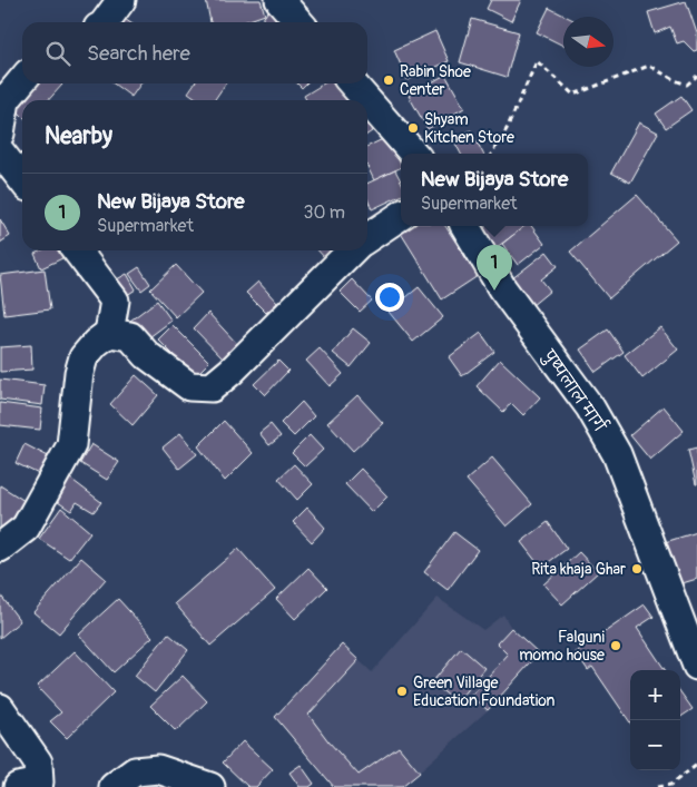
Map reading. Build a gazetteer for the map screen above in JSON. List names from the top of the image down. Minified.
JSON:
{"streets":{"street":["पुष्पलाल मार्ग"]},"places":["Rabin Shoe Center","Shyam Kitchen Store","Rita khaja Ghar","Falguni momo house","Green Village Education Foundation"],"north":"right","page":{"search":"Search here","heading":"Nearby","popup":["New Bijaya Store","Supermarket"],"list":[{"mark":"1","name":"New Bijaya Store","note":"Supermarket","value":"30 m"}],"pins":"1","map_buttons":["+","−"]}}
